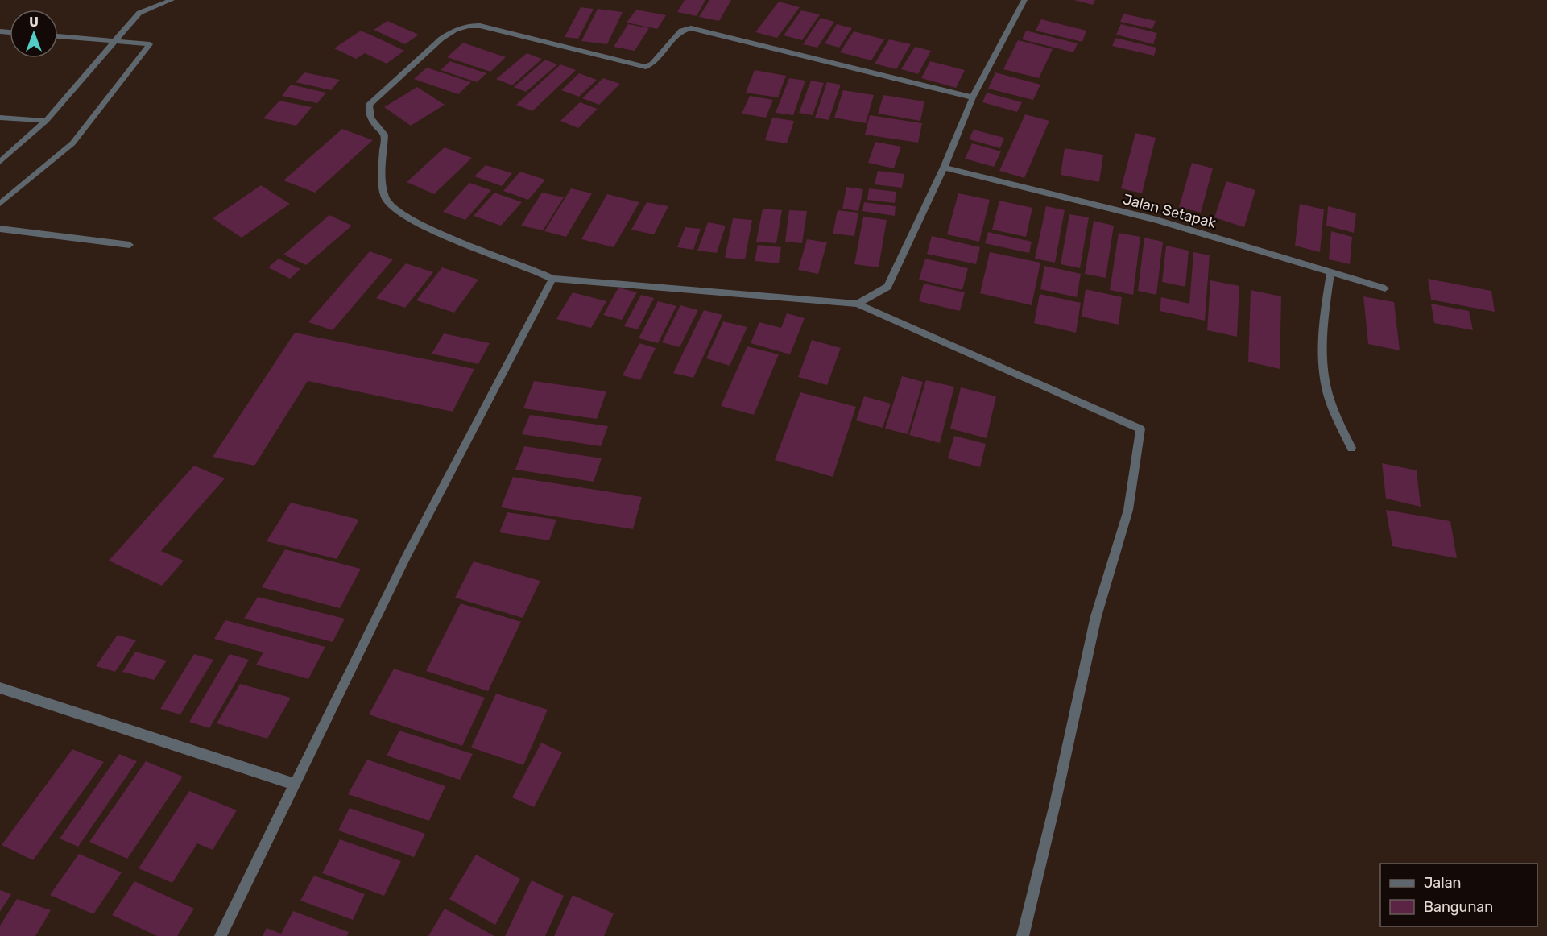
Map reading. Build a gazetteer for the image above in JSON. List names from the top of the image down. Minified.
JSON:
{"streets":{"street":["Jalan Setapak"]},"legend":["Jalan","Bangunan"],"north":"top"}
